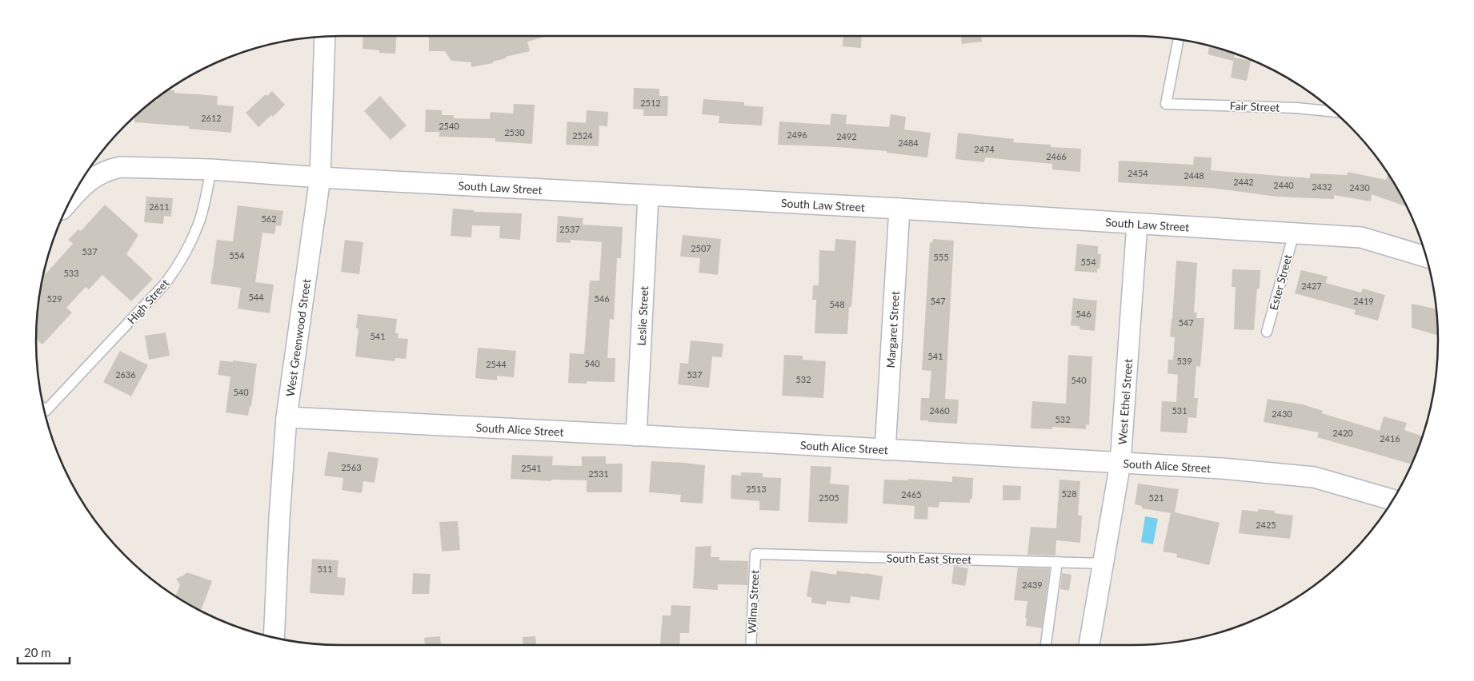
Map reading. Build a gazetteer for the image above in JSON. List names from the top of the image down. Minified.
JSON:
{"streets":{"street":["South Law Street","Leslie Street","Margaret Street","West Greenwood Street","West Ethel Street","South Alice Street"],"lane":["Fair Street","Ester Street","High Street","South East Street","Wilma Street"]},"crossings":[["South Law Street","Ester Street"],["South Law Street","High Street"],["South Law Street","Leslie Street"],["South Law Street","Margaret Street"],["South Law Street","West Greenwood Street"],["South Law Street","West Ethel Street"],["Leslie Street","South Alice Street"],["Margaret Street","South Alice Street"],["West Greenwood Street","South Alice Street"],["West Ethel Street","South Alice Street"],["West Ethel Street","South East Street"],["South East Street","Wilma Street"]],"house_numbers":["2512","2612","2540","2530","2496","2524","2492","2484","2474","2466","2454","2448","2442","2440","2432","2430","2611","562","2537","2507","537","554","555","554","533","2427","544","529","546","547","2419","548","546","547","541","541","539","540","2544","2636","537","532","540","540","2460","531","2430","532","2420","2416","2563","2541","2531","2513","528","2465","2505","521","2425","511","2439"],"scale_bar":"20 m"}
